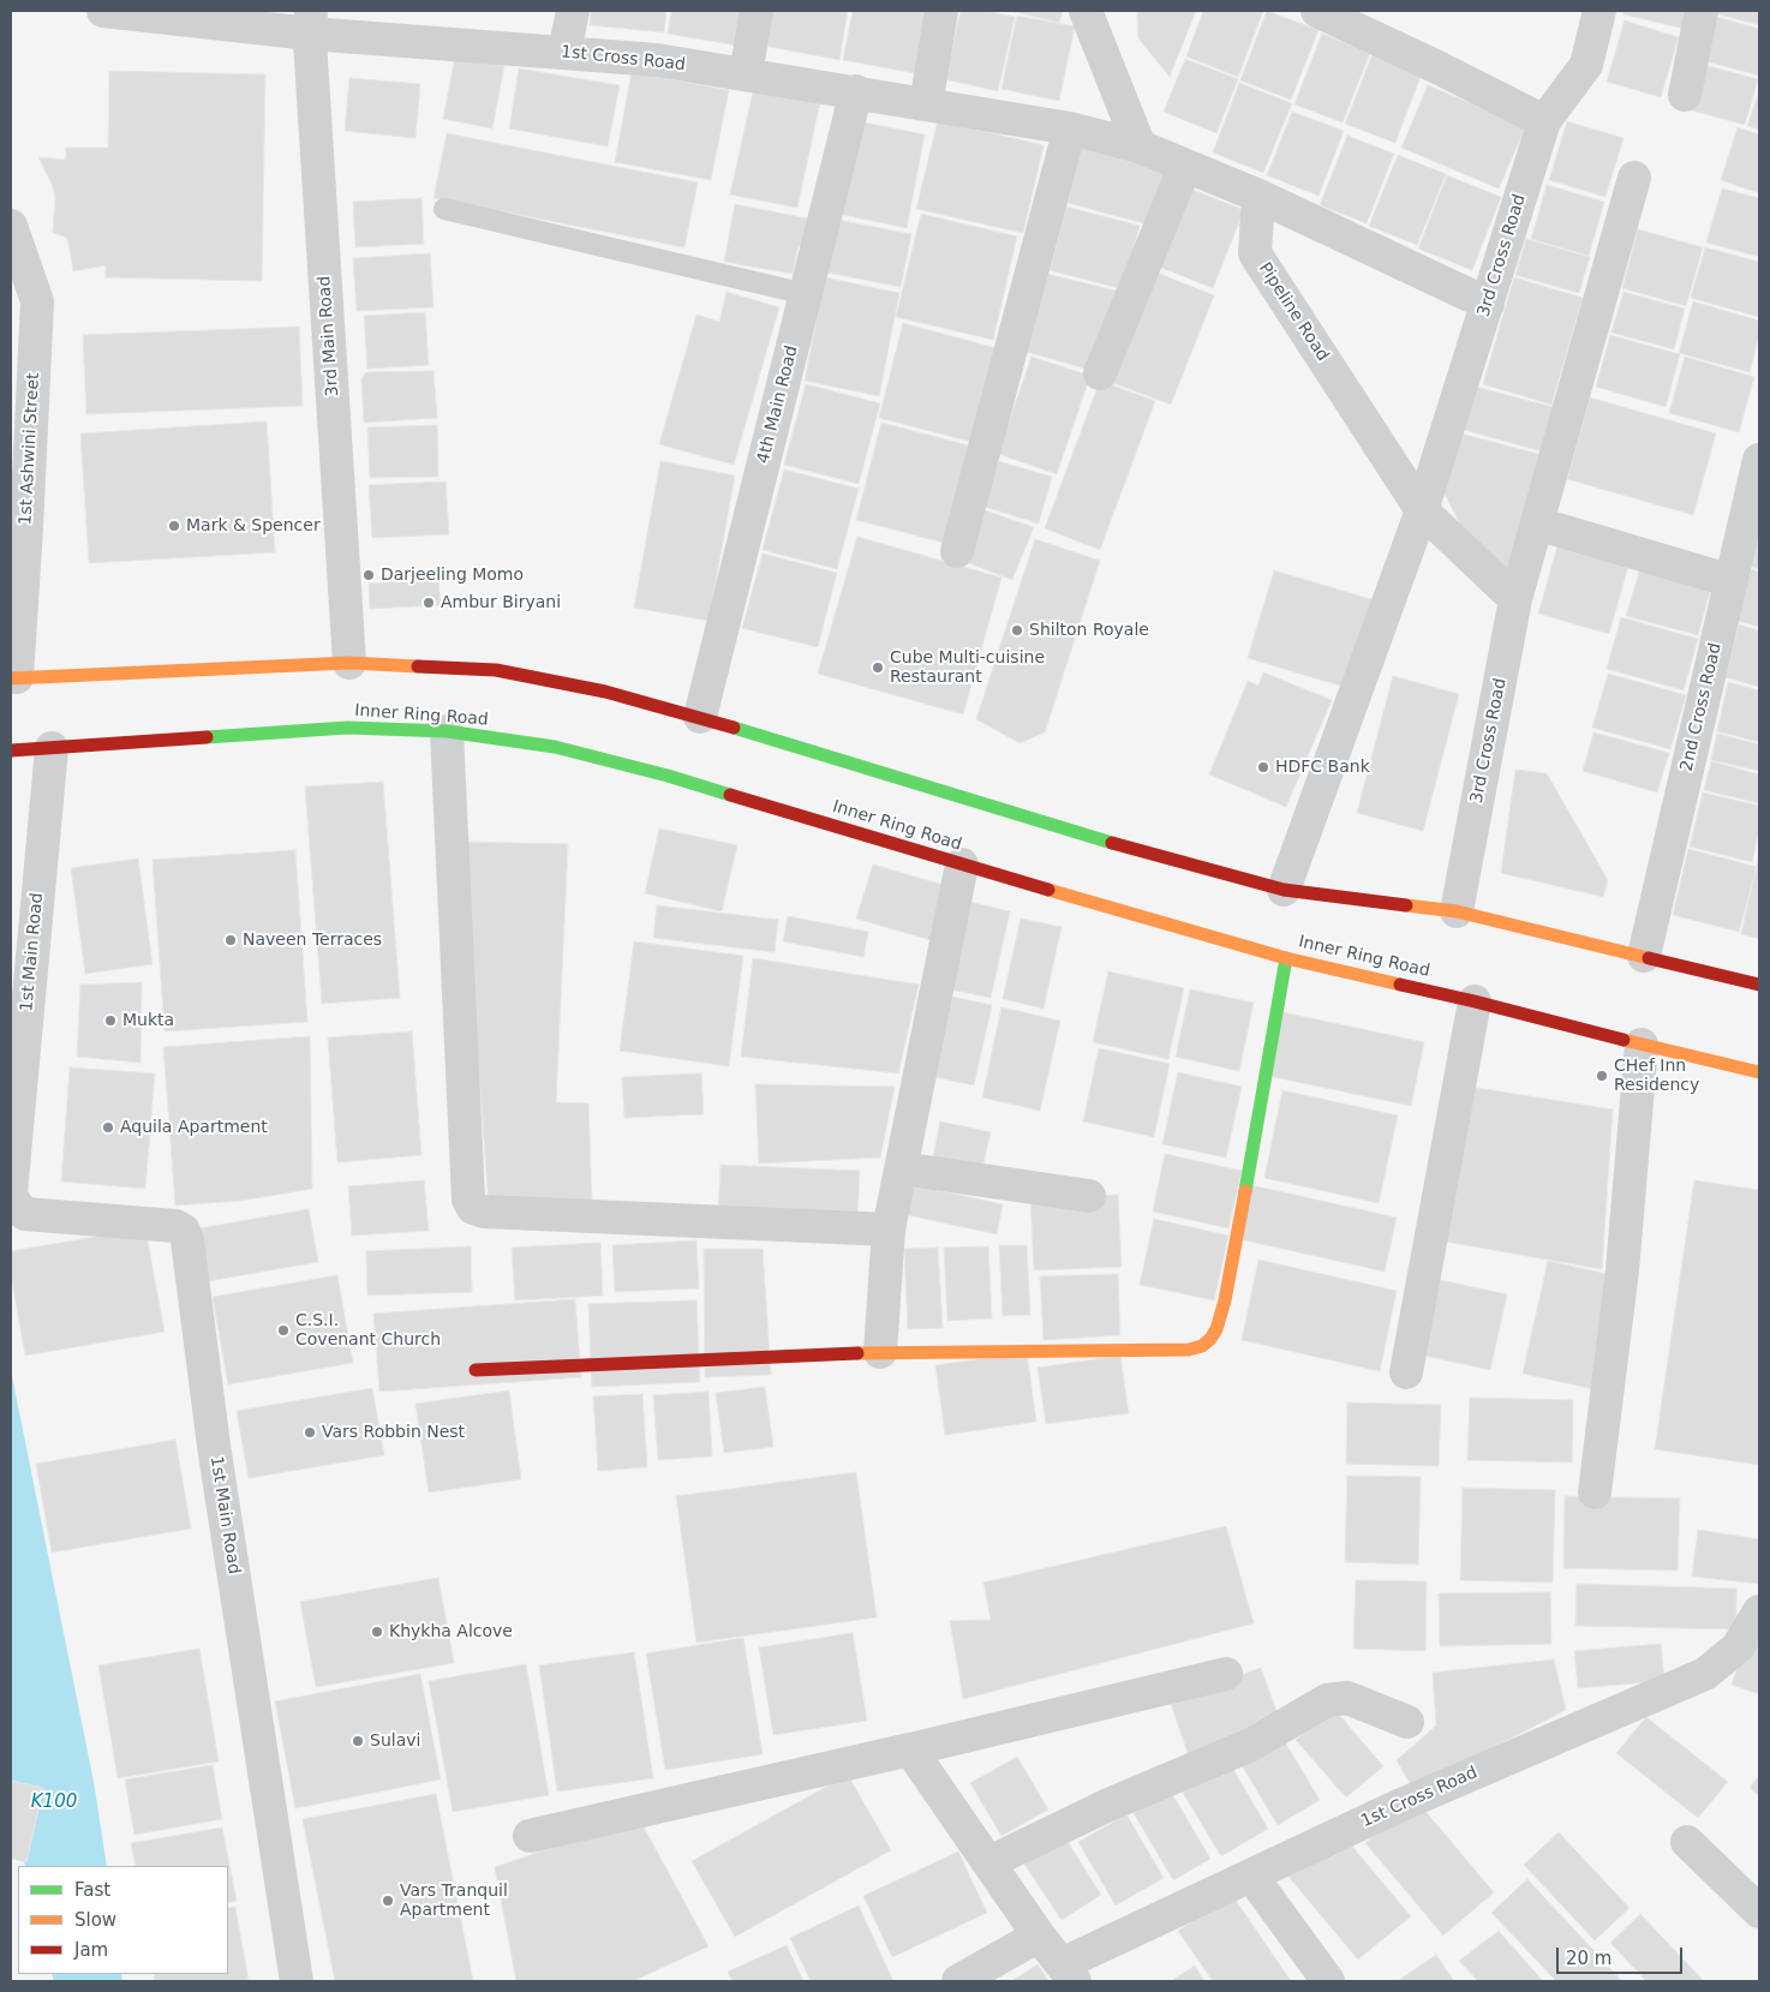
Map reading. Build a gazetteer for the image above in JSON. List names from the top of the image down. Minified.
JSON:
{"streets":{"main road":["Inner Ring Road"],"street":["1st Cross Road","3rd Cross Road","Pipeline Road","3rd Main Road","4th Main Road","1st Ashwini Street","2nd Cross Road","1st Main Road"]},"crossings":[["1st Cross Road","3rd Main Road"],["1st Cross Road","4th Main Road"],["3rd Cross Road","Pipeline Road"],["Inner Ring Road","1st Main Road"]],"water":["K100"],"places":["Mark & Spencer","Darjeeling Momo","Ambur Biryani","Shilton Royale","Cube Multi-cuisine Restaurant","HDFC Bank","Naveen Terraces","Mukta","CHef Inn Residency","Aquila Apartment","C.S.I. Covenant Church","Vars Robbin Nest","Khykha Alcove","Sulavi","Vars Tranquil Apartment"],"legend":["Fast","Slow","Jam"],"scale_bar":"20 m"}
